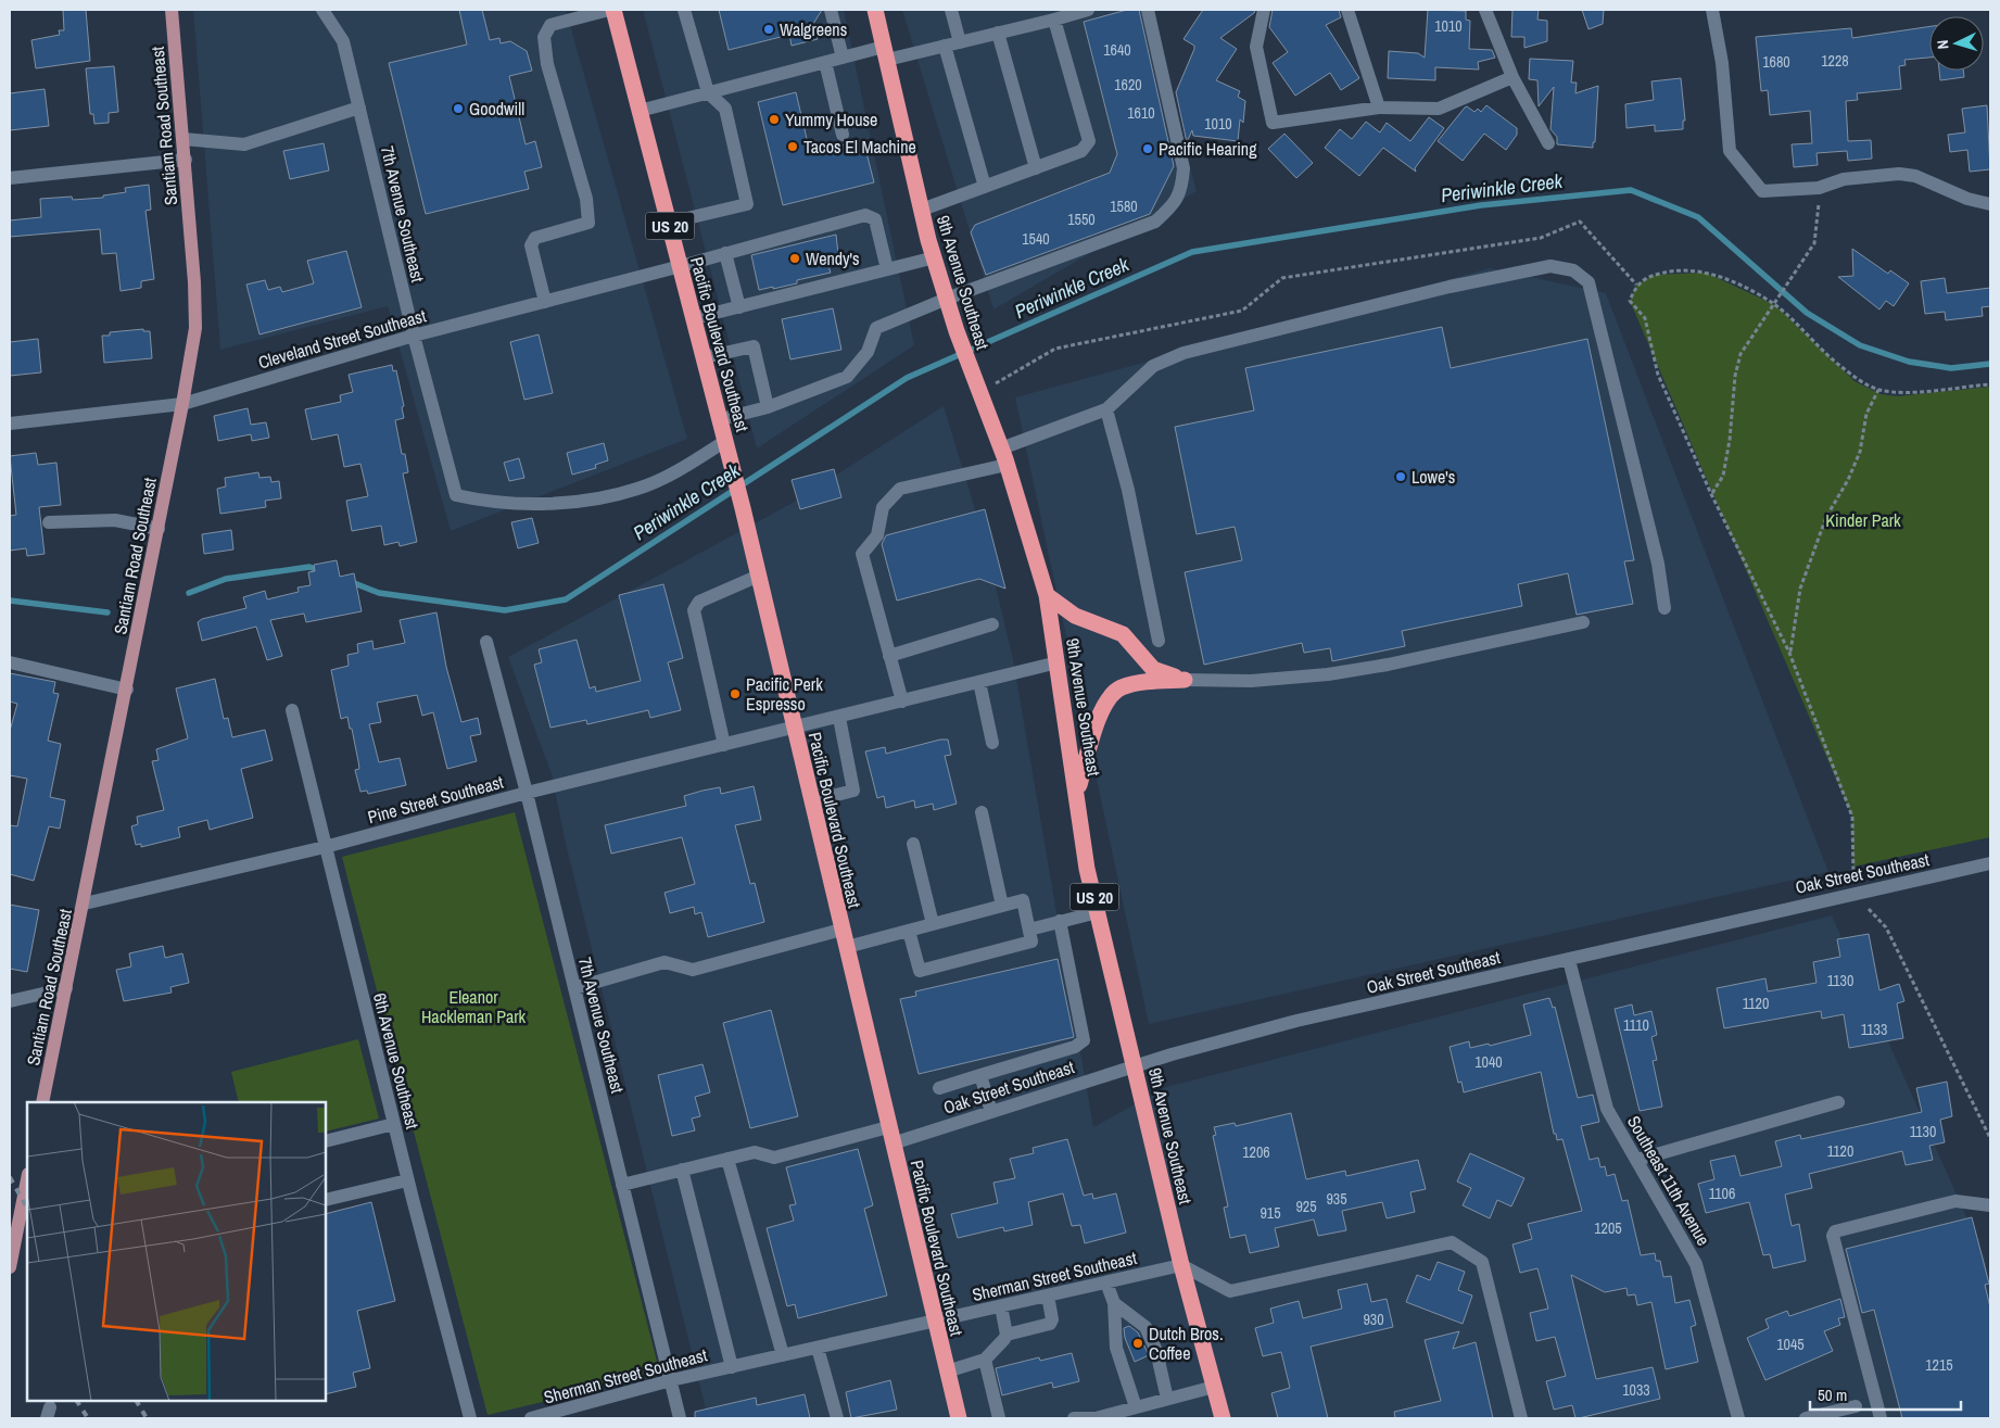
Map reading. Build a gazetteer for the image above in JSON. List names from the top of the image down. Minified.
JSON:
{"streets":{"highway":["US 20","9th Avenue Southeast","Pacific Boulevard Southeast"],"main road":["Santiam Road Southeast"],"street":["7th Avenue Southeast","Cleveland Street Southeast","Pine Street Southeast","Oak Street Southeast","6th Avenue Southeast","Southeast 11th Avenue","Sherman Street Southeast"]},"crossings":[["Santiam Road Southeast","Cleveland Street Southeast"],["Santiam Road Southeast","Pine Street Southeast"],["7th Avenue Southeast","Cleveland Street Southeast"],["7th Avenue Southeast","Pacific Boulevard Southeast"],["7th Avenue Southeast","Pine Street Southeast"],["7th Avenue Southeast","Oak Street Southeast"],["7th Avenue Southeast","Sherman Street Southeast"],["9th Avenue Southeast","Pine Street Southeast"],["9th Avenue Southeast","Oak Street Southeast"],["9th Avenue Southeast","Sherman Street Southeast"],["Cleveland Street Southeast","Pacific Boulevard Southeast"],["Pacific Boulevard Southeast","Pine Street Southeast"],["Pacific Boulevard Southeast","Oak Street Southeast"],["Pacific Boulevard Southeast","Sherman Street Southeast"],["Pine Street Southeast","6th Avenue Southeast"],["Oak Street Southeast","Southeast 11th Avenue"]],"water":["Periwinkle Creek"],"parks":["Kinder Park","Eleanor Hackleman Park"],"places":["Walgreens","Goodwill","Yummy House","Tacos El Machine","Pacific Hearing","Wendy's","Lowe's","Pacific Perk Espresso","Dutch Bros. Coffee"],"house_numbers":["1010","1640","1228","1680","1620","1610","1010","1580","1550","1540","1130","1120","1110","1133","1040","1130","1120","1206","1106","935","925","915","1205","930","1045","1215","1033"],"scale_bar":"50 m","north":"left"}
